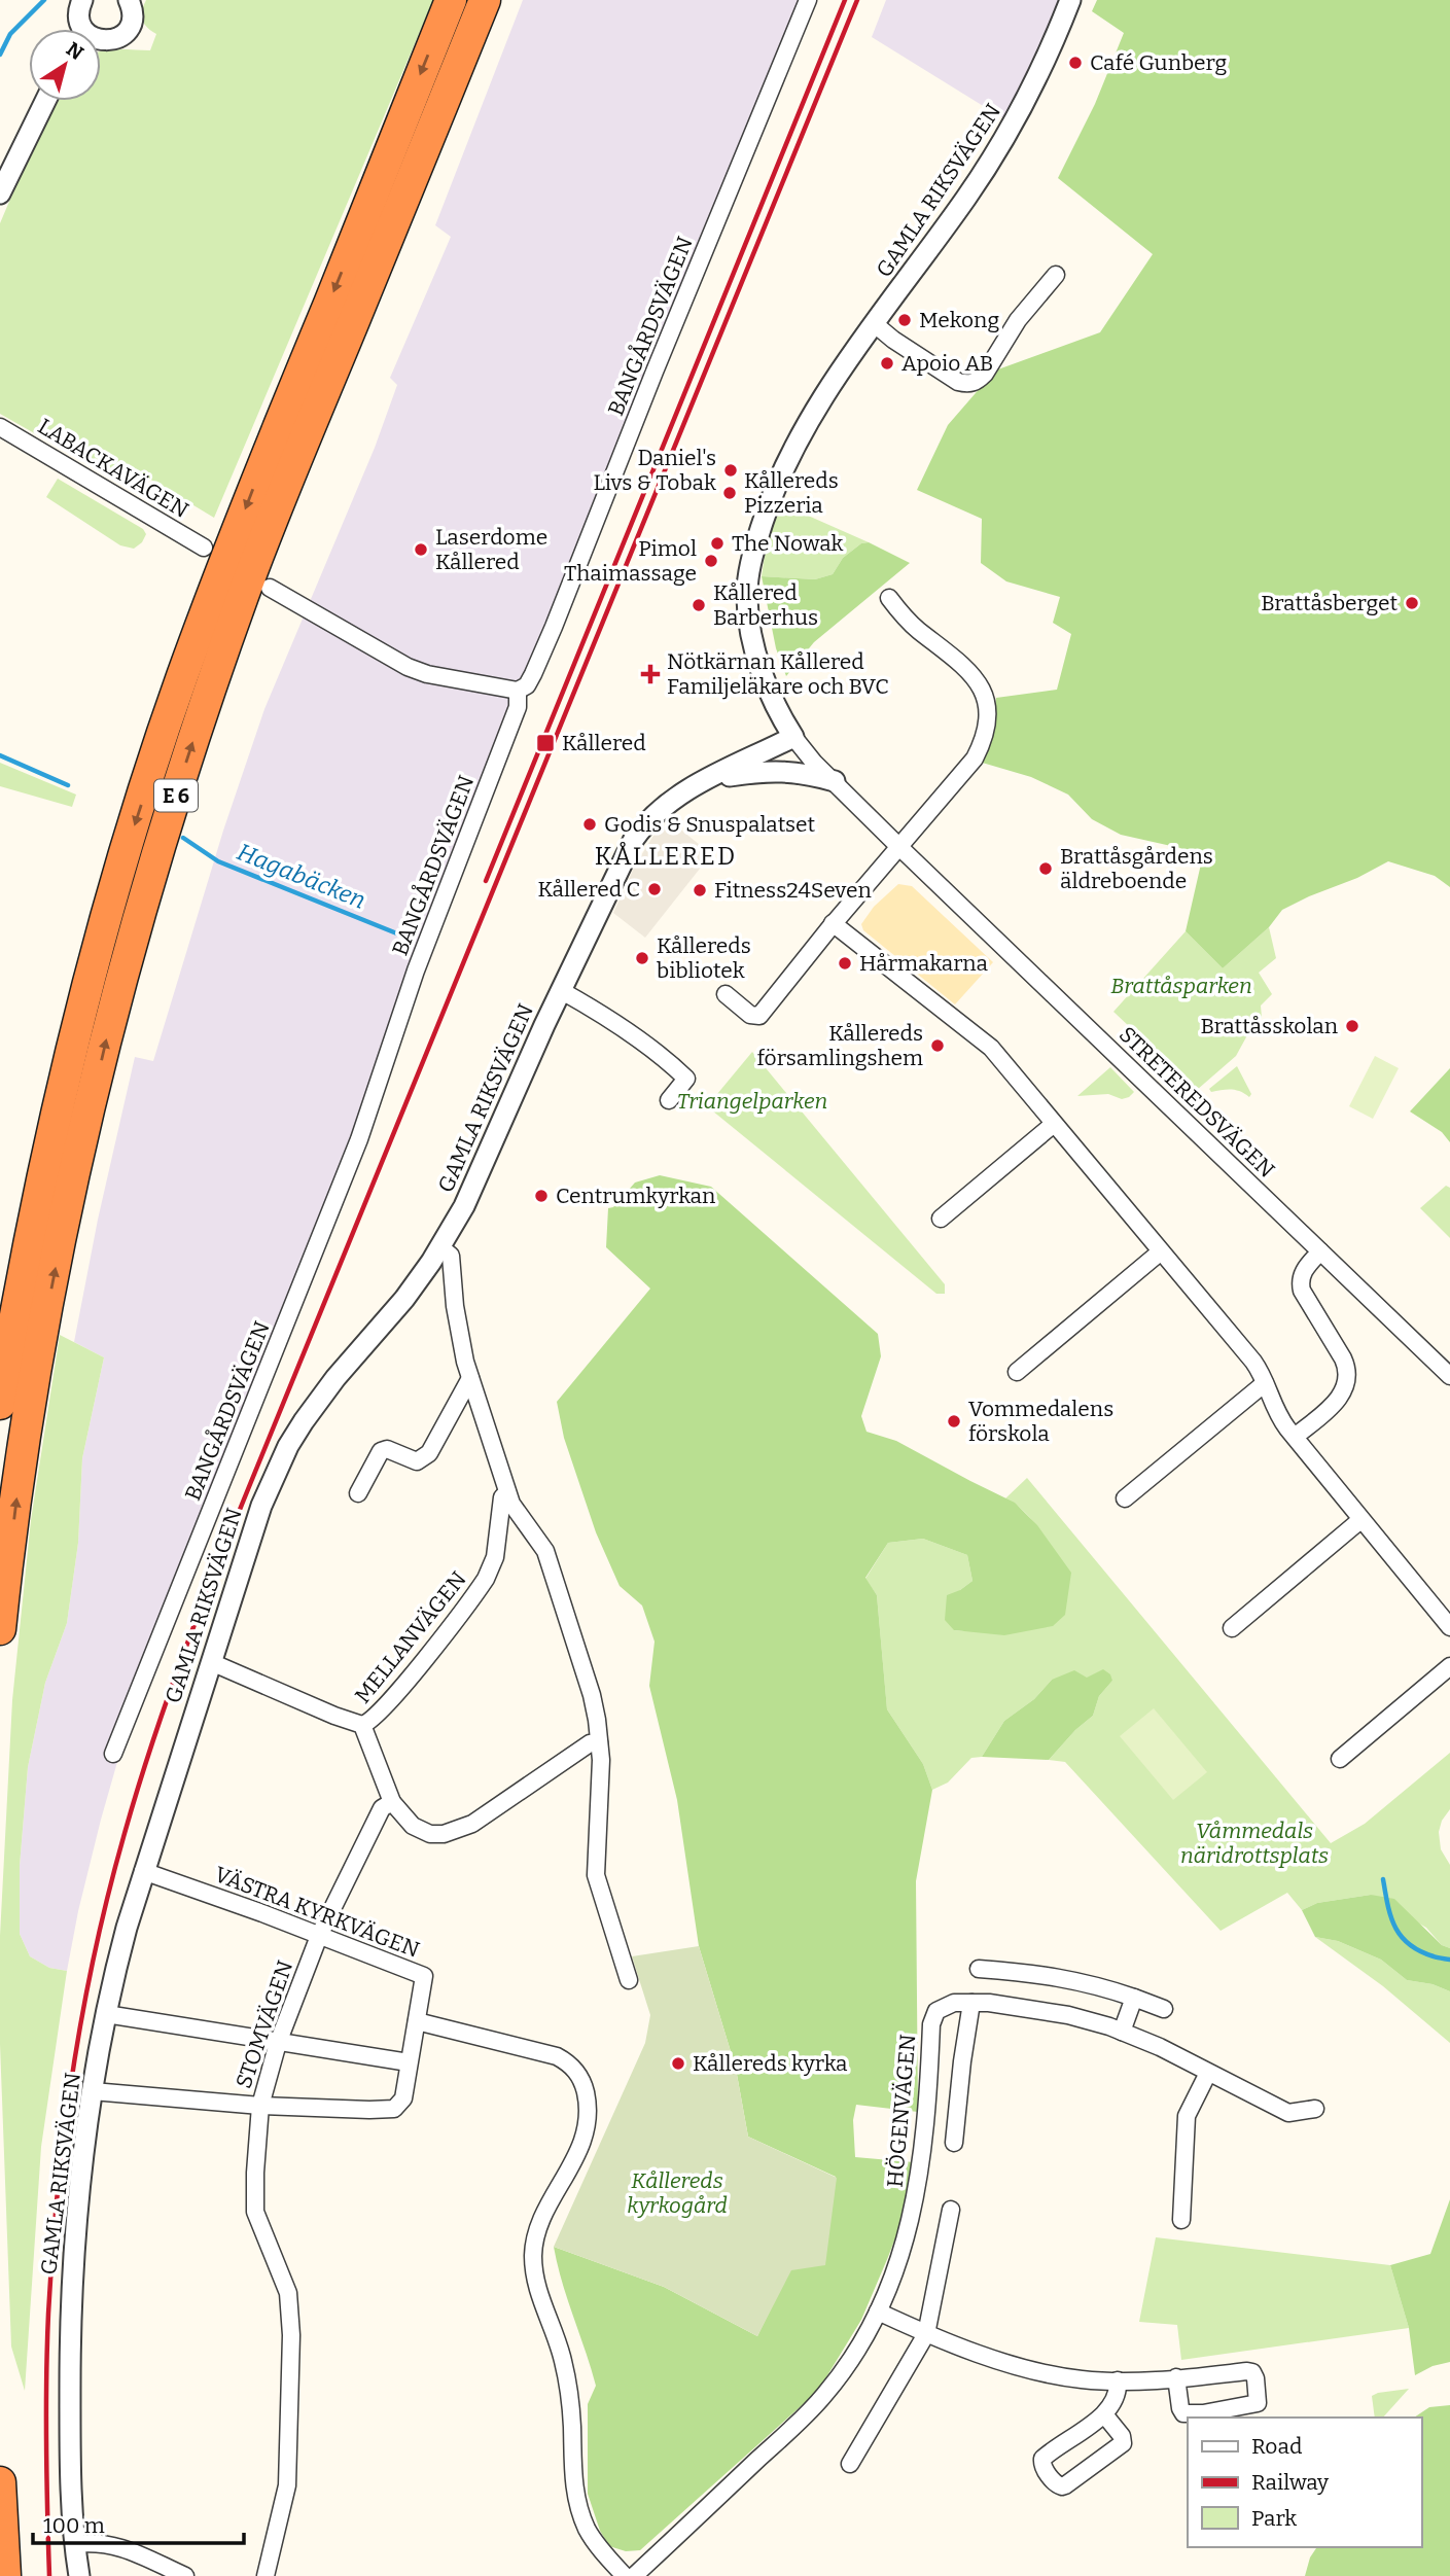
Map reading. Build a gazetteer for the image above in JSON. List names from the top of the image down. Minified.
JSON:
{"streets":{"highway":["E 6"],"street":["GAMLA RIKSVÄGEN","BANGÅRDSVÄGEN","LABACKAVÄGEN","STRETEREDSVÄGEN","MELLANVÄGEN","VÄSTRA KYRKVÄGEN","STOMVÄGEN","HÖGENVÄGEN"]},"crossings":[["GAMLA RIKSVÄGEN","STRETEREDSVÄGEN"],["GAMLA RIKSVÄGEN","VÄSTRA KYRKVÄGEN"],["VÄSTRA KYRKVÄGEN","STOMVÄGEN"]],"districts":["KÅLLERED"],"water":["Hagabäcken"],"parks":["Brattåsparken","Triangelparken","Våmmedals näridrottsplats","Kållereds kyrkogård"],"places":{"other":["Café Gunberg","Mekong","Apoio AB","Daniel's Livs & Tobak","Kållereds Pizzeria","The Nowak","Laserdome Kållered","Pimol Thaimassage","Brattåsberget","Kållered Barberhus","Godis & Snuspalatset","Brattåsgårdens äldreboende","Kållered C","Fitness24Seven","Kållereds bibliotek","Hårmakarna","Brattåsskolan","Kållereds församlingshem","Centrumkyrkan","Vommedalens förskola","Kållereds kyrka"],"health":["Nötkärnan Kållered Familjeläkare och BVC"],"transit":["Kållered"]},"legend":["Road","Railway","Park"],"scale_bar":"100 m","north":"top right"}
